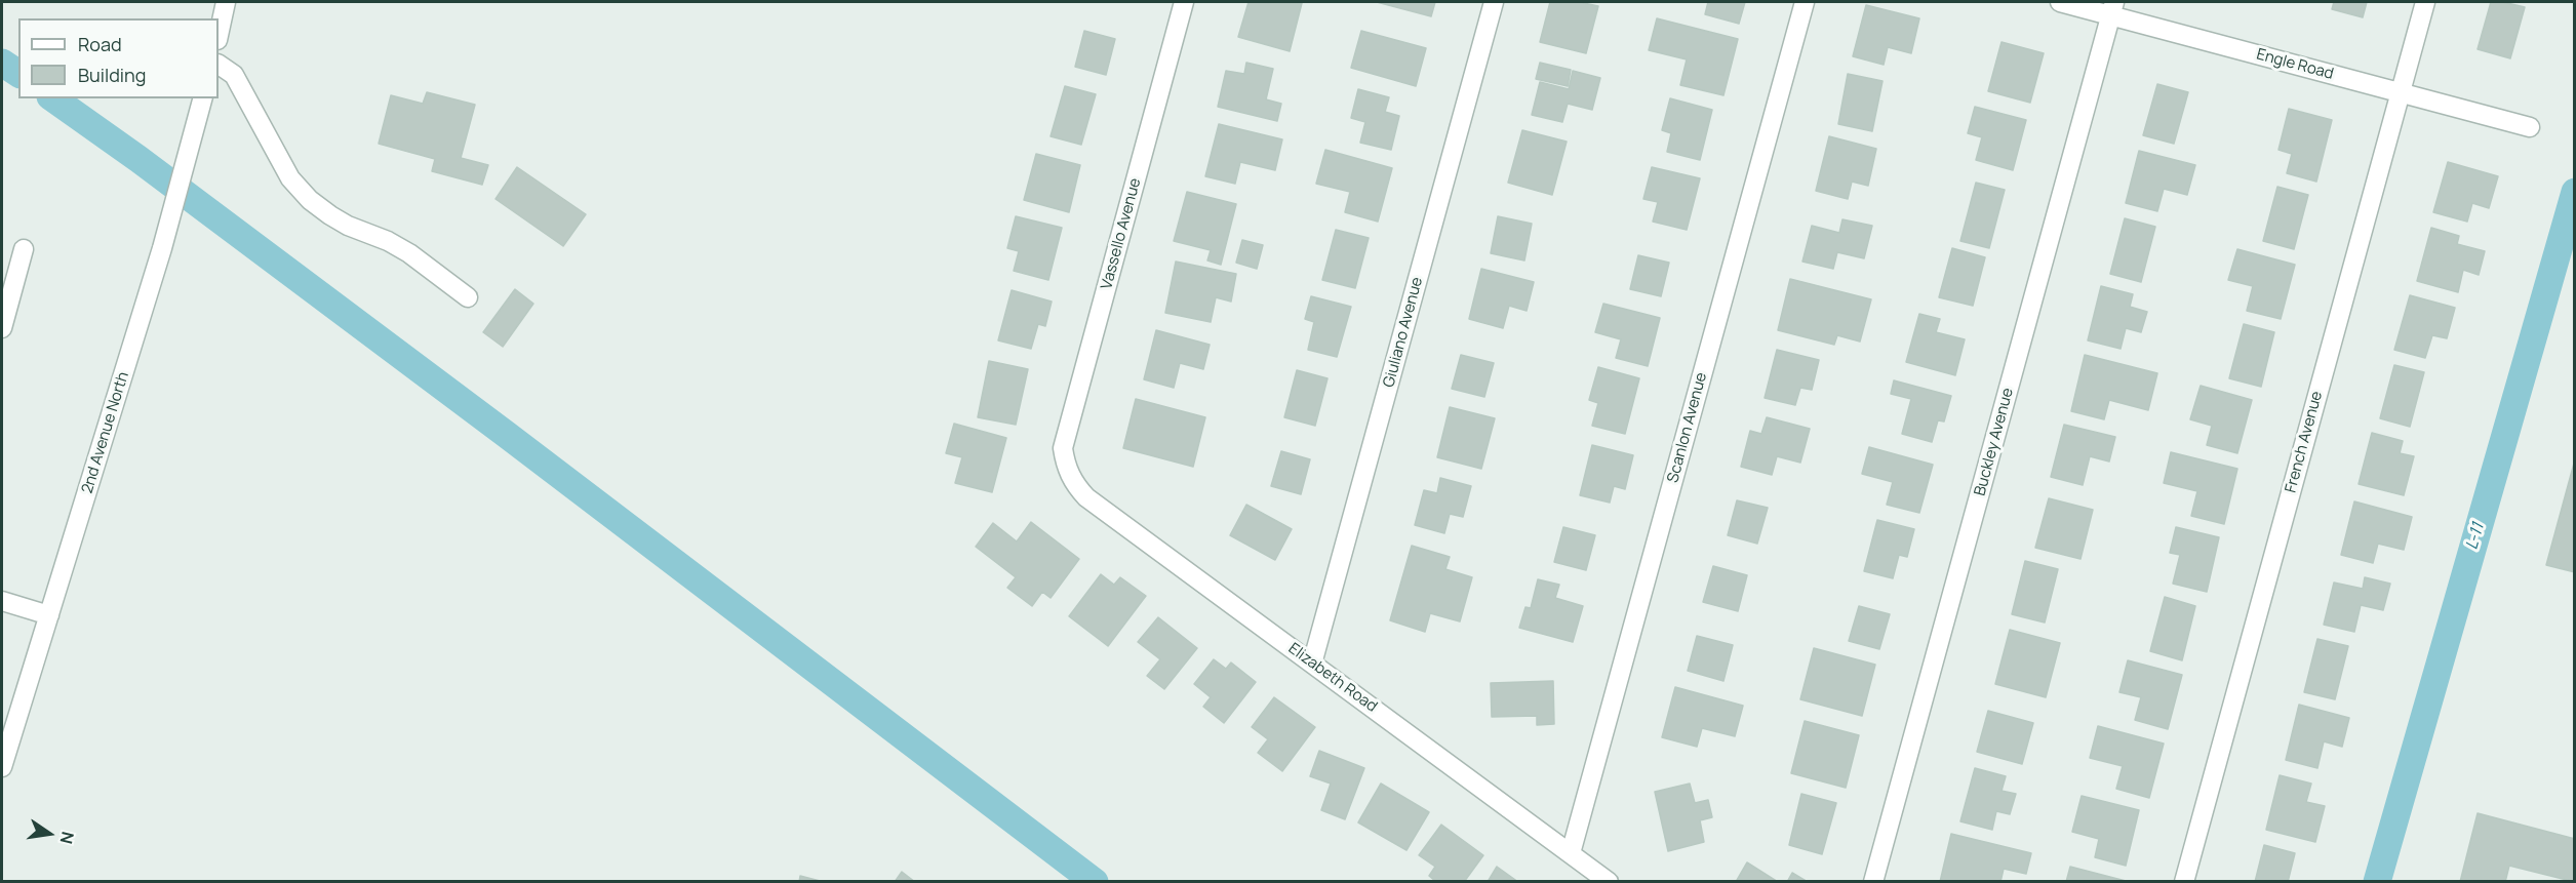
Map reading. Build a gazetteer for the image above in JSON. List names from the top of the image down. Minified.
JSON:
{"streets":{"street":["Engle Road","Vassello Avenue","Giuliano Avenue","Scanlon Avenue","2nd Avenue North","Buckley Avenue","French Avenue","Elizabeth Road"]},"crossings":[["Engle Road","Buckley Avenue"],["Engle Road","French Avenue"],["Vassello Avenue","Elizabeth Road"],["Giuliano Avenue","Elizabeth Road"],["Scanlon Avenue","Elizabeth Road"]],"water":["L-11"],"legend":["Road","Building"],"north":"right"}
